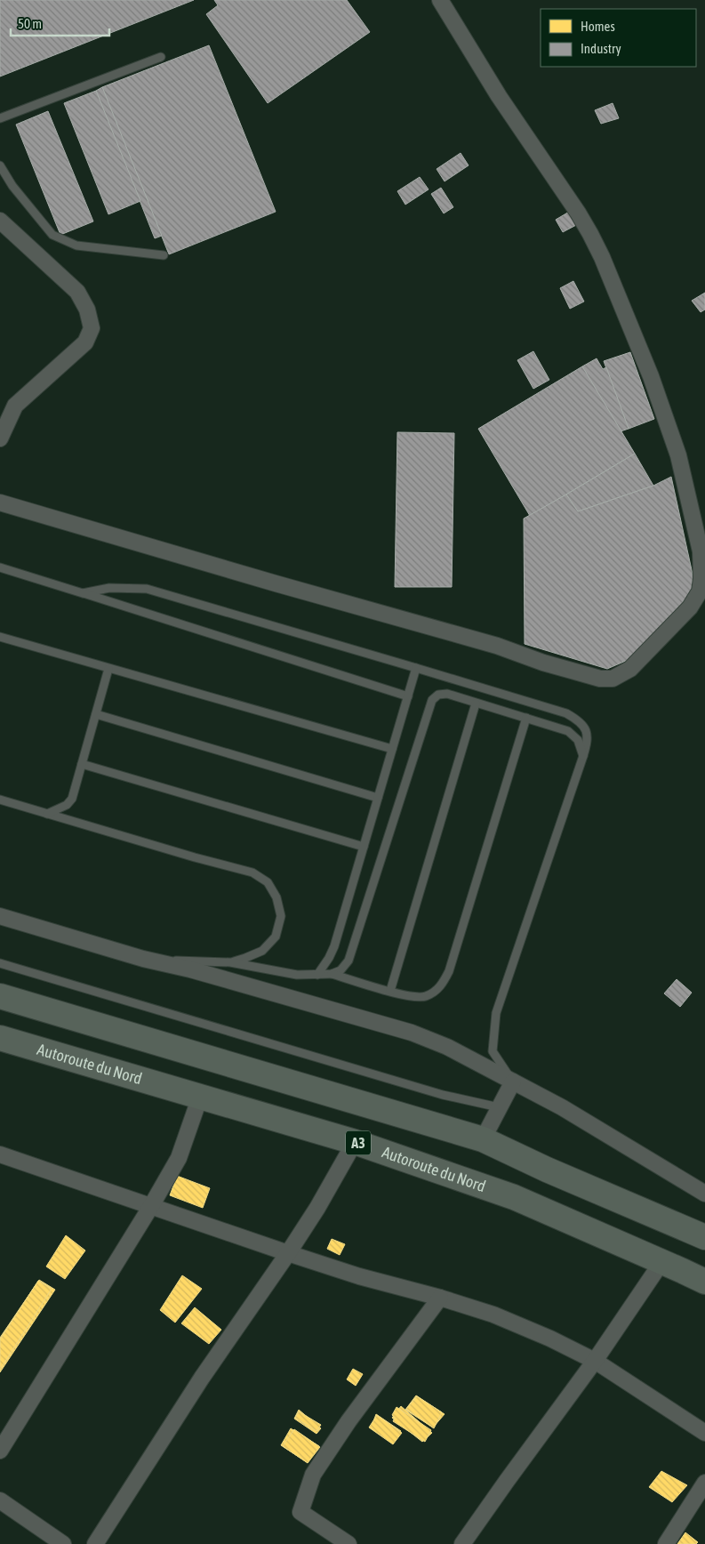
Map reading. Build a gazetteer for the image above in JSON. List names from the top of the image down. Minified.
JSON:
{"streets":{"highway":["Autoroute du Nord","A3"]},"legend":["Homes","Industry"],"scale_bar":"50 m"}
